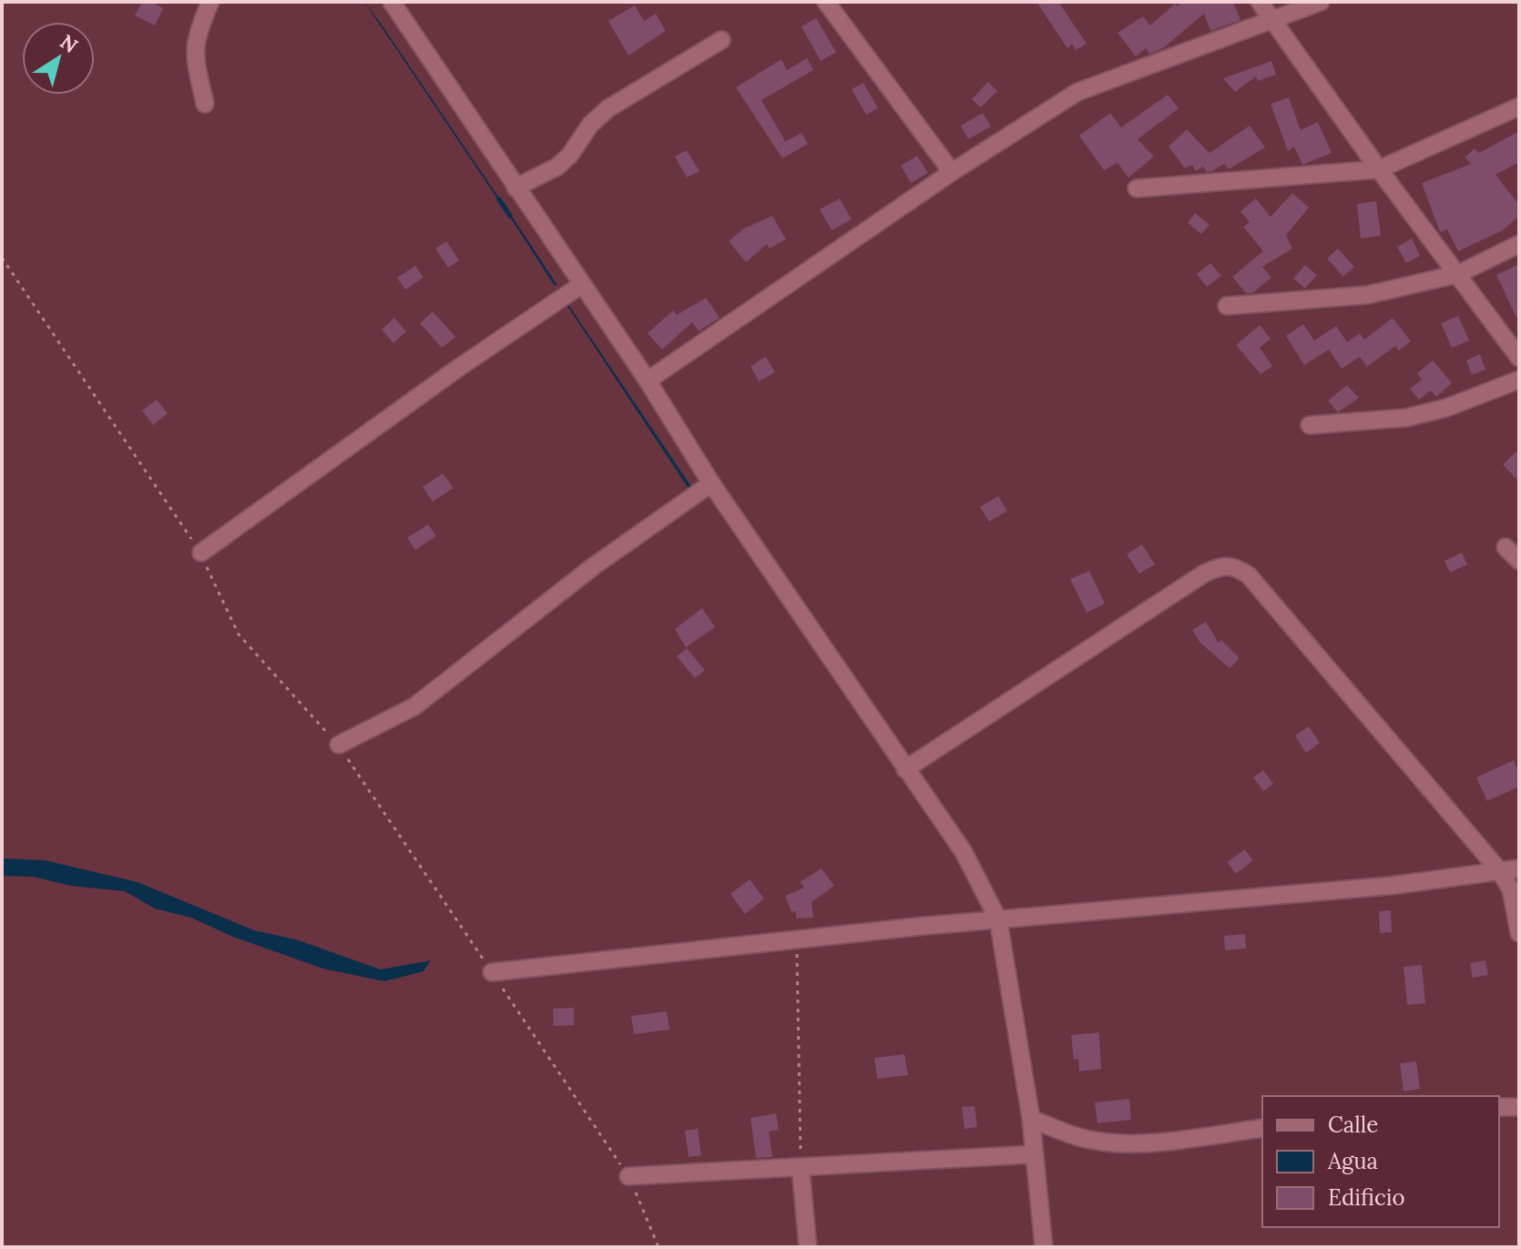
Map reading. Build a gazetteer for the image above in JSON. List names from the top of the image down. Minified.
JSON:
{"legend":["Calle","Agua","Edificio"],"north":"top right"}
